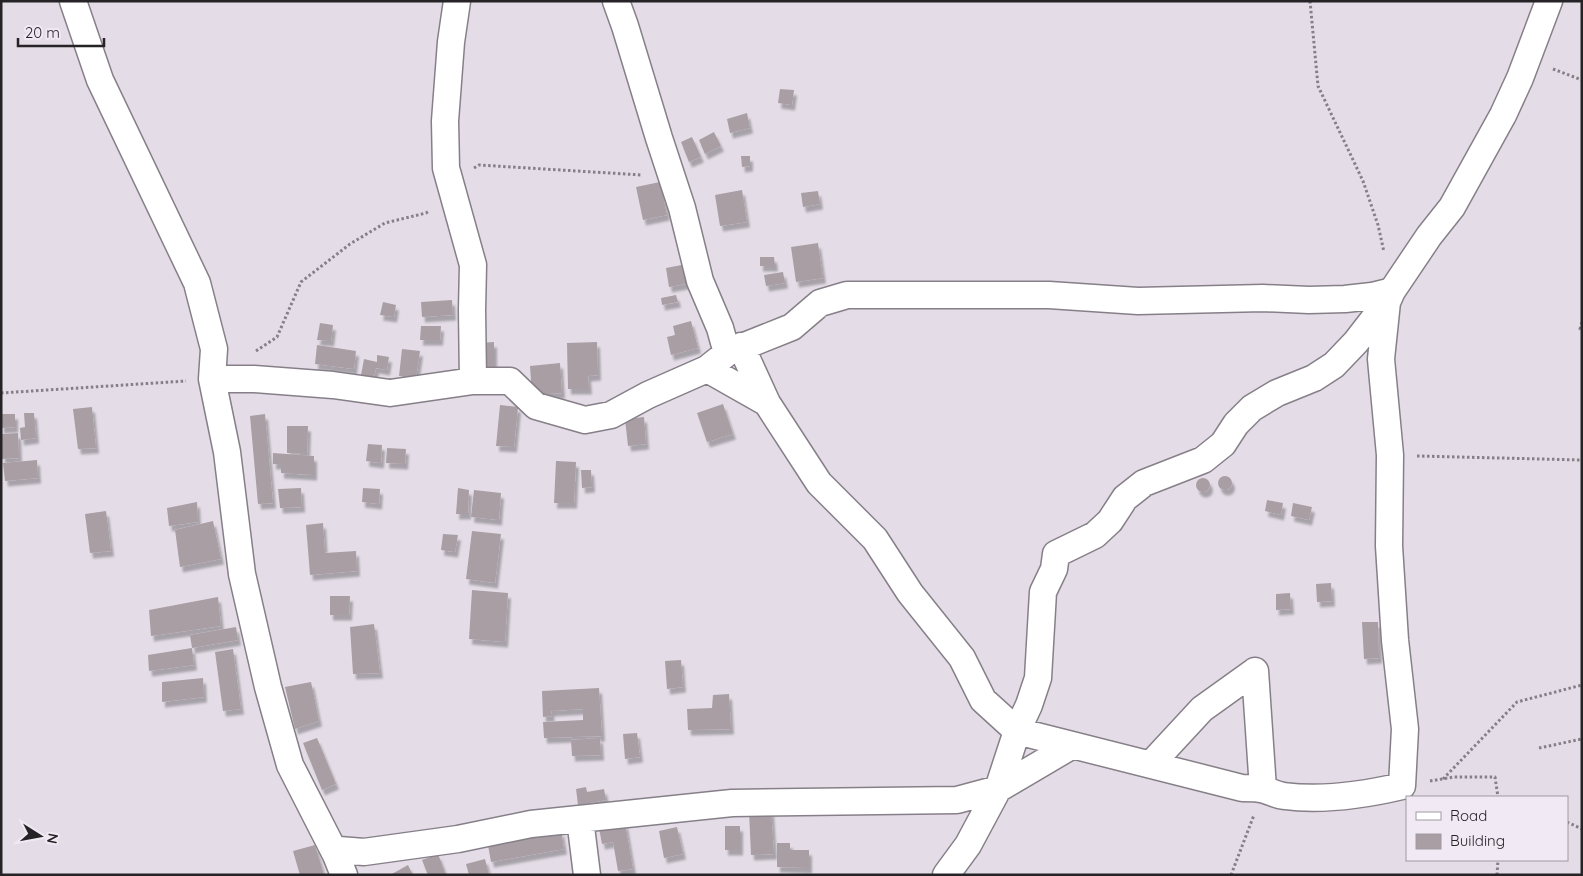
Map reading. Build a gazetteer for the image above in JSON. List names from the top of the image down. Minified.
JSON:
{"legend":["Road","Building"],"scale_bar":"20 m","north":"right"}
